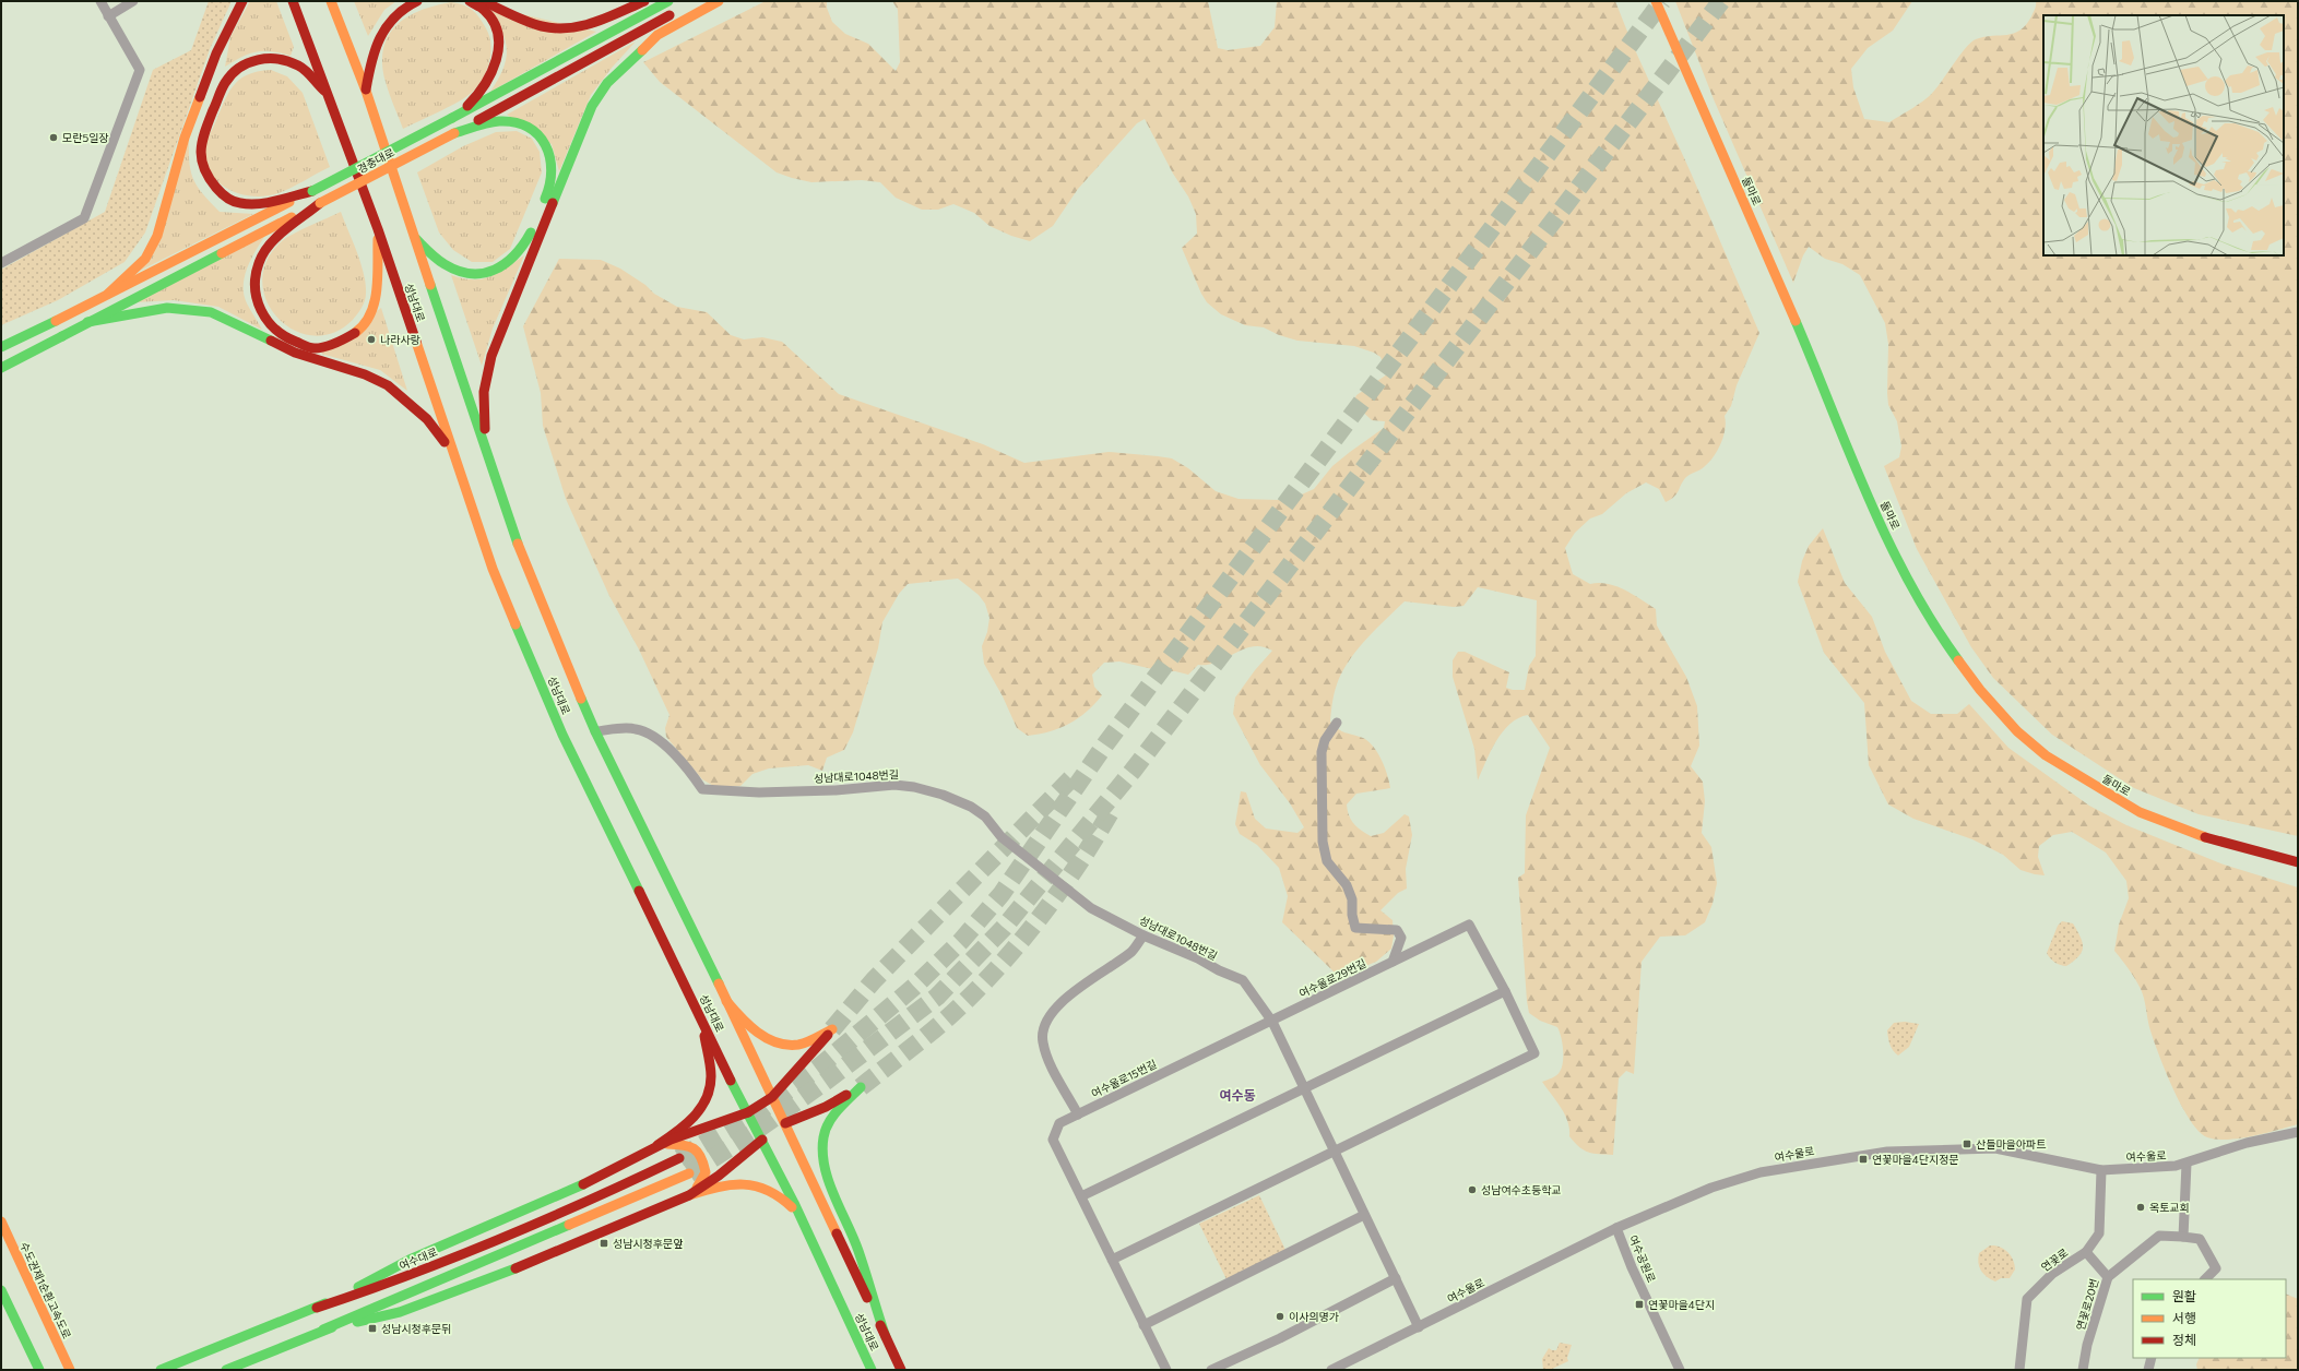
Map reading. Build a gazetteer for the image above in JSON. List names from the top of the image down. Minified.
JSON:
{"streets":{"main road":["경충대로","돌마로","성남대로","여수대로","수도권제1순환고속도로"],"street":["성남대로1048번길","여수울로29번길","여수울로15번길","여수울로","여수공원로","연꽃로","연꽃로20번"]},"crossings":[["성남대로","성남대로1048번길"],["성남대로1048번길","여수울로29번길"],["성남대로1048번길","여수울로15번길"],["여수울로29번길","여수울로15번길"],["여수울로","여수공원로"],["여수울로","연꽃로"],["연꽃로","연꽃로20번"]],"districts":["여수동"],"places":{"other":["모란5일장","나라사랑","성남여수초등학교","옥토교회","이사의명가"],"transit":["산들마을아파트","연꽃마을4단지정문","성남시청후문앞","연꽃마을4단지","성남시청후문뒤"]},"legend":["원활","서행","정체"]}
